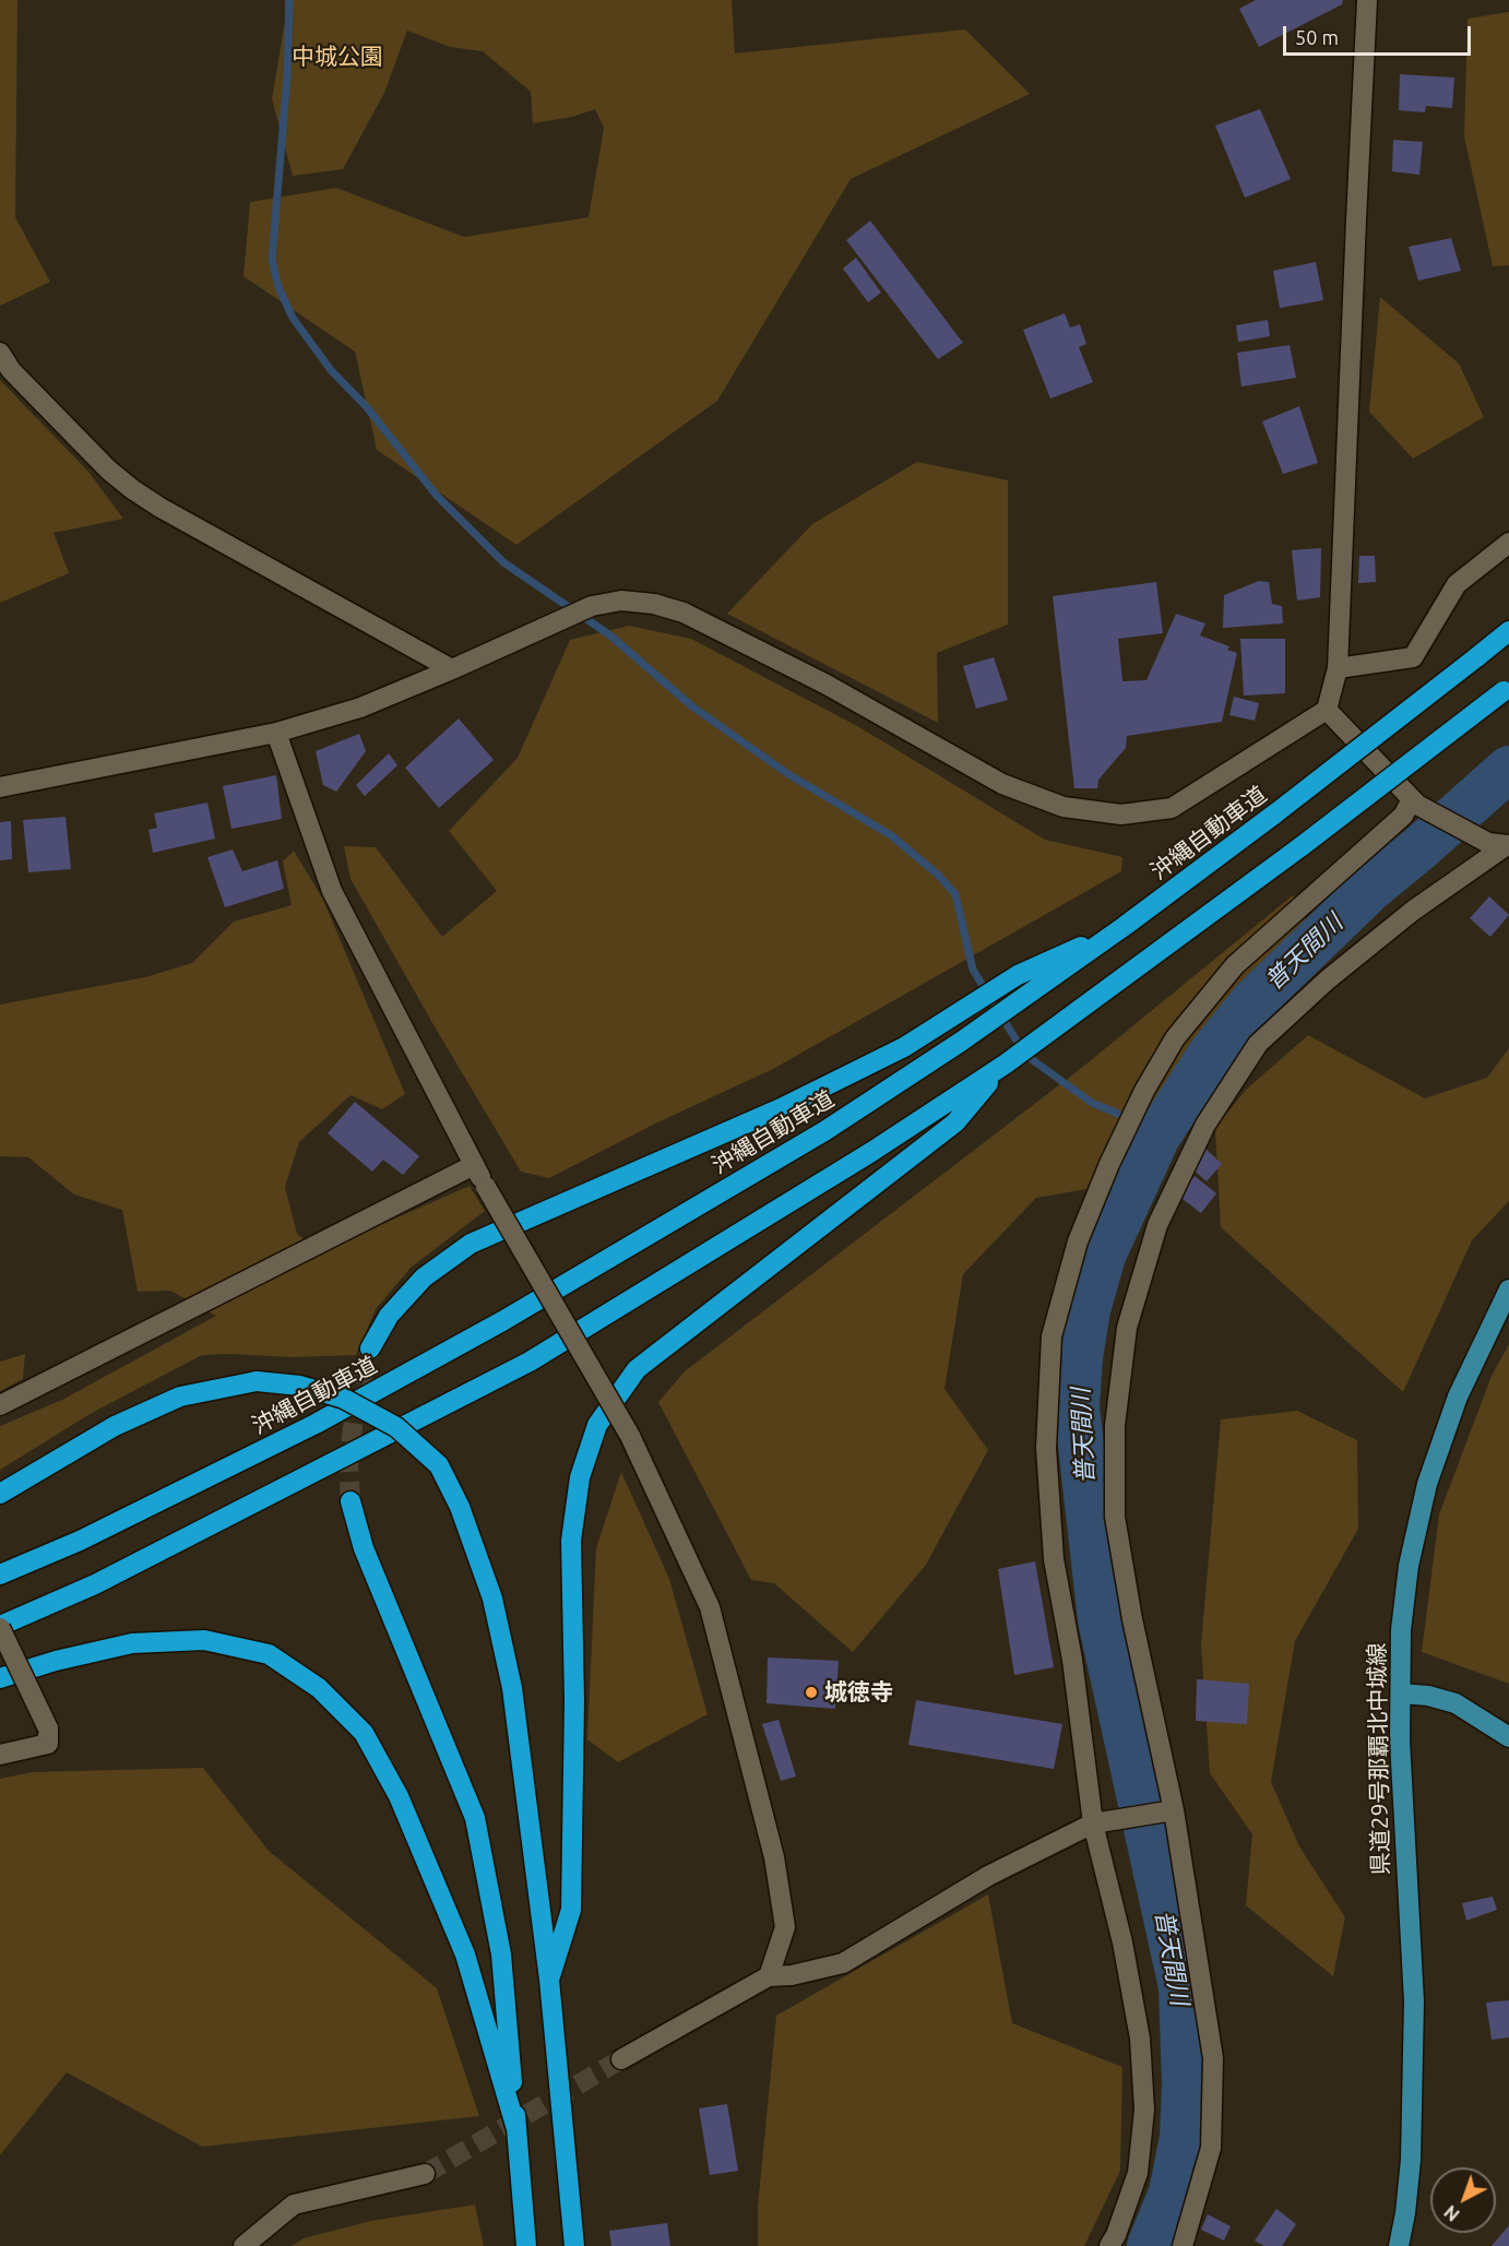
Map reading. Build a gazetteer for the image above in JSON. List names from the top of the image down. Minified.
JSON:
{"streets":{"highway":["沖縄自動車道"],"main road":["県道29号那覇北中城線"]},"water":["普天間川"],"parks":["中城公園"],"places":["城徳寺"],"scale_bar":"50 m","north":"bottom left"}
